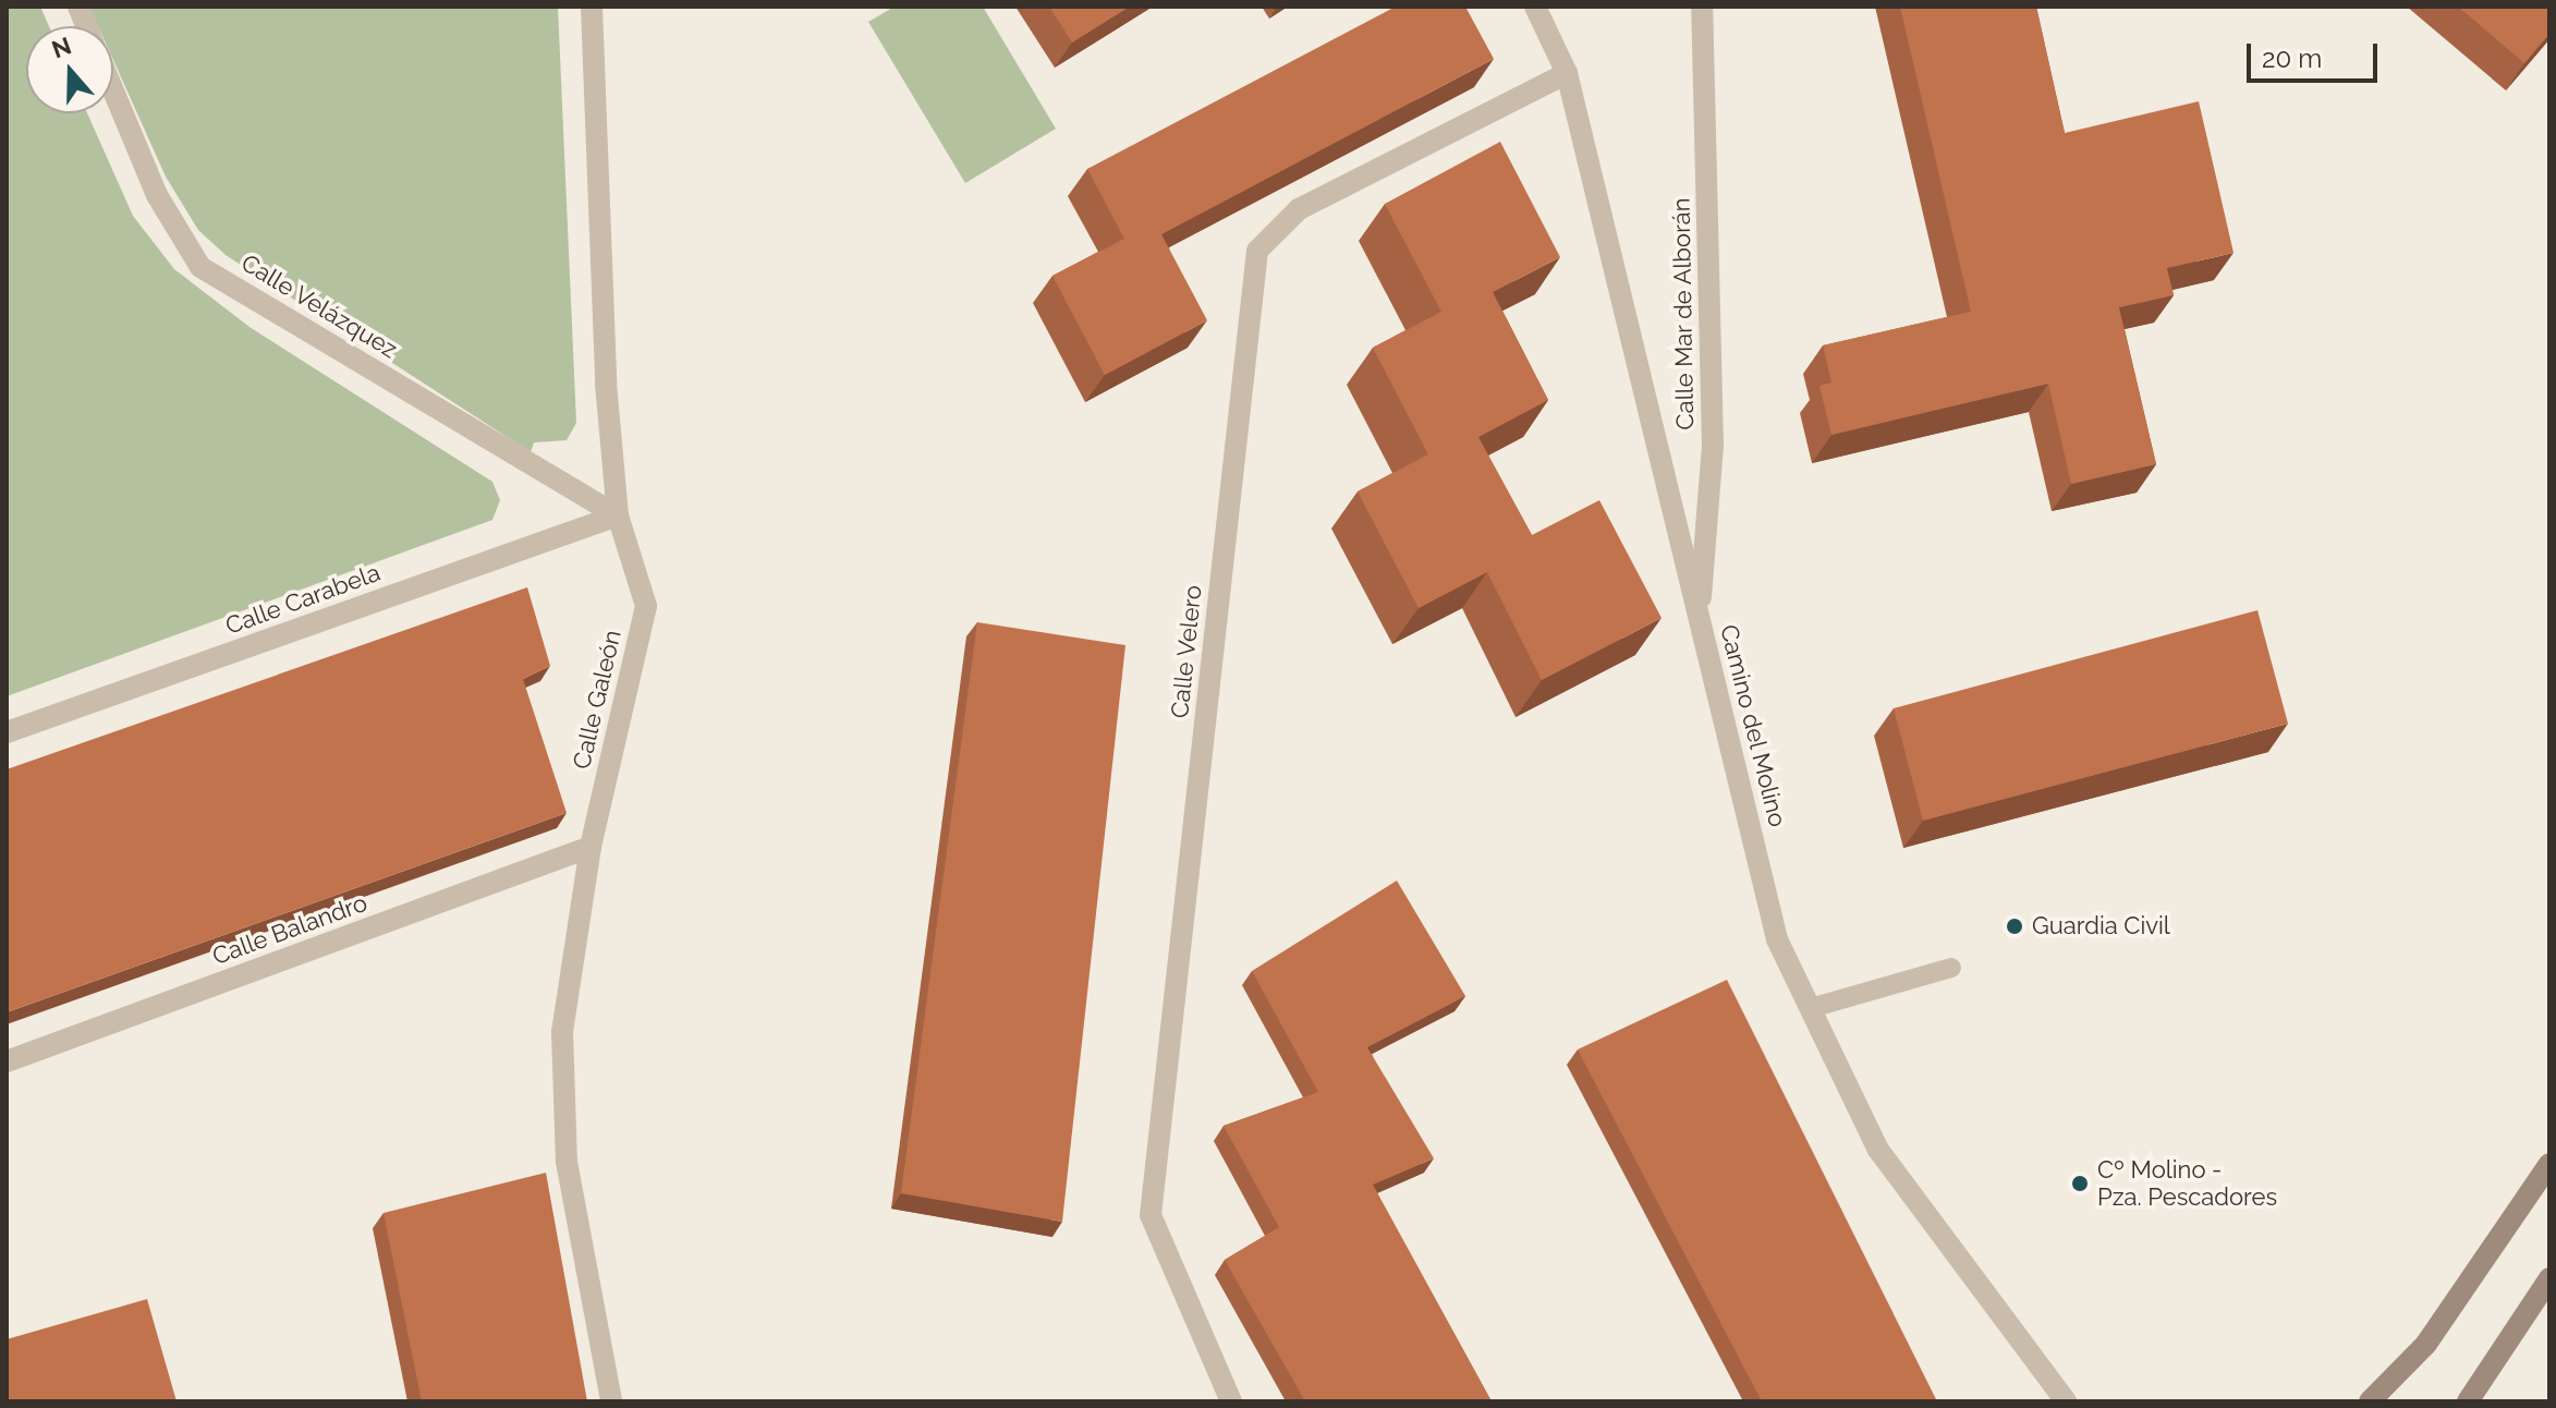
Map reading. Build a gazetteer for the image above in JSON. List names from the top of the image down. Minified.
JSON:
{"streets":{"street":["Calle Velázquez","Calle Mar de Alborán","Calle Carabela","Calle Velero","Calle Galeón","Camino del Molino","Calle Balandro"]},"crossings":[["Calle Velázquez","Calle Carabela"],["Calle Velázquez","Calle Galeón"],["Calle Mar de Alborán","Camino del Molino"],["Calle Carabela","Calle Galeón"],["Calle Velero","Camino del Molino"],["Calle Galeón","Calle Balandro"]],"places":["Guardia Civil","Cº Molino - Pza. Pescadores"],"scale_bar":"20 m","north":"top"}
